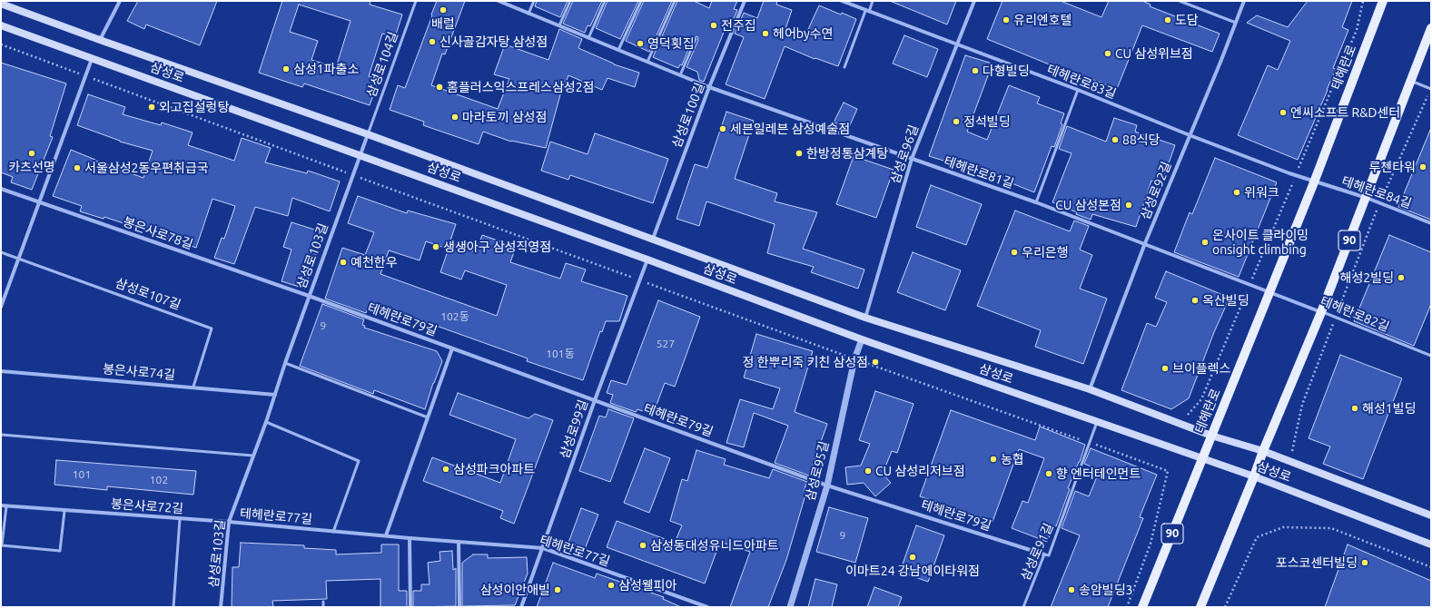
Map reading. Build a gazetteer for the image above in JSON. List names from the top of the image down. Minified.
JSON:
{"streets":{"main road":["테헤란로","삼성로","90"],"street":["테헤란로83길","삼성로100길","삼성로96길","테헤란로81길","삼성로92길","테헤란로84길","봉은사로78길","삼성로103길","테헤란로82길","테헤란로79길","봉은사로74길","삼성로99길","삼성로95길","봉은사로72길","테헤란로77길"],"lane":["삼성로104길","삼성로107길","삼성로91길"]},"crossings":[["삼성로104길","삼성로"],["삼성로104길","삼성로103길"],["테헤란로","삼성로"],["테헤란로","테헤란로83길"],["테헤란로","테헤란로81길"],["테헤란로","테헤란로84길"],["테헤란로","테헤란로82길"],["삼성로","삼성로100길"],["삼성로","삼성로96길"],["삼성로","삼성로92길"],["삼성로","90"],["삼성로","삼성로103길"],["삼성로","삼성로99길"],["삼성로","삼성로95길"],["삼성로","삼성로91길"],["테헤란로83길","삼성로96길"],["테헤란로83길","삼성로92길"],["테헤란로83길","테헤란로84길"],["삼성로100길","테헤란로81길"],["삼성로96길","테헤란로81길"],["테헤란로81길","삼성로92길"],["테헤란로81길","테헤란로82길"],["테헤란로84길","90"],["봉은사로78길","삼성로103길"],["봉은사로78길","테헤란로79길"],["90","테헤란로82길"],["삼성로103길","테헤란로79길"],["삼성로103길","봉은사로74길"],["삼성로103길","봉은사로72길"],["삼성로103길","테헤란로77길"],["삼성로107길","봉은사로74길"],["테헤란로79길","삼성로99길"],["테헤란로79길","삼성로95길"],["테헤란로79길","삼성로91길"],["삼성로99길","테헤란로77길"],["봉은사로72길","테헤란로77길"]],"places":["배럴","유리엔호텔","도담","전주집","헤어by수연","신사골감자탕 삼성점","영덕횟집","CU 삼성위브점","삼성1파출소","다형빌딩","홈플러스익스프레스삼성2점","외고집설렁탕","엔씨소프트 R&D센터","마라토끼 삼성점","정석빌딩","세븐일레븐 삼성예술점","88식당","카츠선명","한방정통삼계탕","루첸타워","서울삼성2동우편취급국","위워크","CU 삼성본점","온사이트 클라이밍 onsight climbing","생생아구 삼성직영점","우리은행","예천한우","해성2빌딩","옥산빌딩","정 한뿌리죽 키친 삼성점","브이플렉스","해성1빌딩","농협","삼성파크아파트","CU 삼성리저브점","향 엔터테인먼트","삼성동대성유니드아파트","이마트24 강남에이타워점","포스코센터빌딩","삼성웰피아","삼성이안애빌","송암빌딩3"],"house_numbers":["102동","9","527","101동","101","102","9"]}
